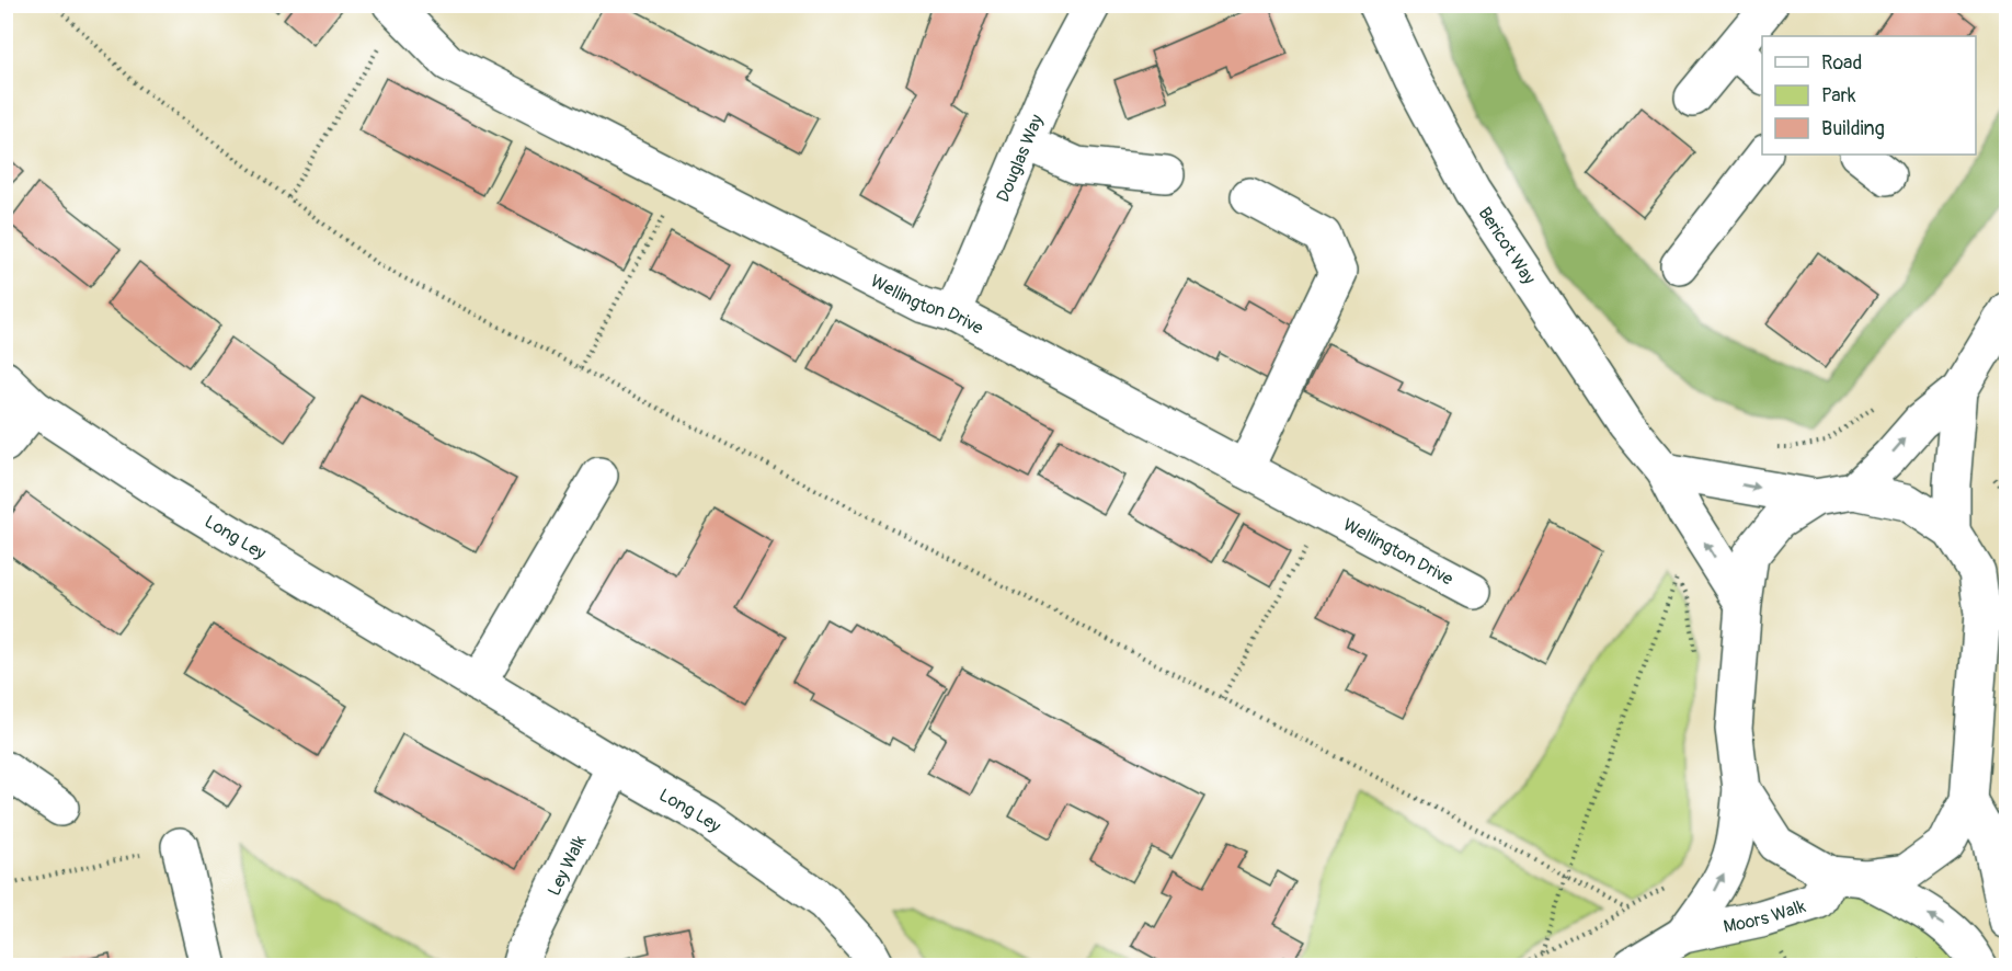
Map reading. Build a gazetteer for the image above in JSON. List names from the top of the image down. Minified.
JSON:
{"streets":{"street":["Douglas Way","Bericot Way","Wellington Drive","Long Ley","Ley Walk","Moors Walk"]},"crossings":[["Douglas Way","Wellington Drive"],["Long Ley","Ley Walk"]],"one_way":["Moors Walk"],"legend":["Road","Park","Building"]}
